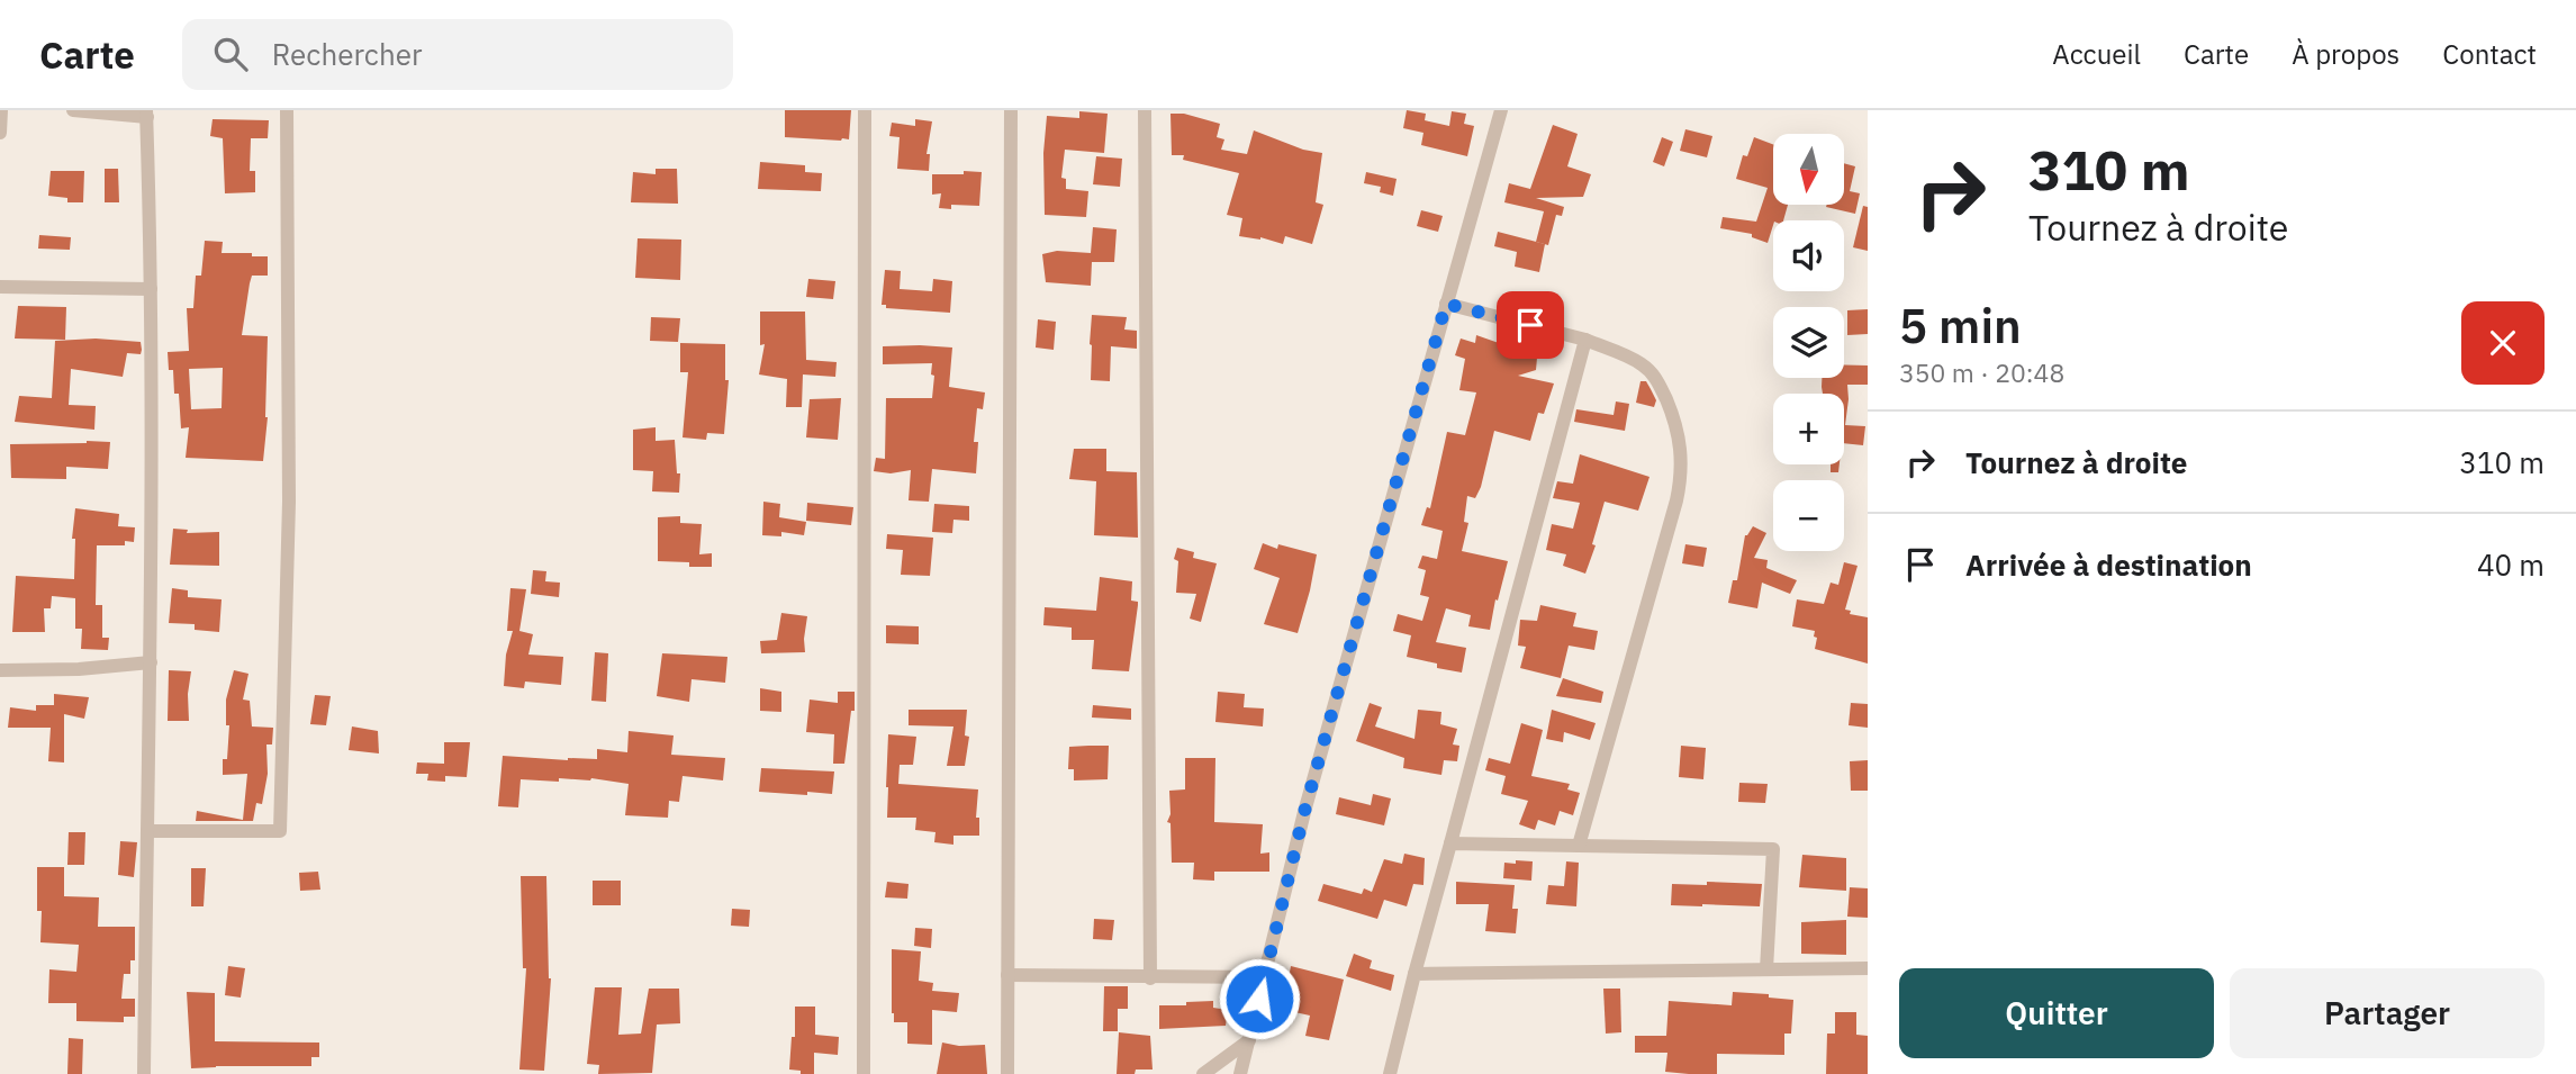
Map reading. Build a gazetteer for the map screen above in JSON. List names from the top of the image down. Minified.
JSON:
{"north":"bottom","page":{"header":"Carte","search":"Rechercher","nav":["Accueil","Carte","À propos","Contact"],"turn":["310 m","Tournez à droite"],"map_buttons":["+","−"],"heading":["5 min","350 m · 20:48"],"list":[{"name":"Tournez à droite","value":"310 m"},{"name":"Arrivée à destination","value":"40 m"}],"buttons":["Quitter","Partager"]}}
